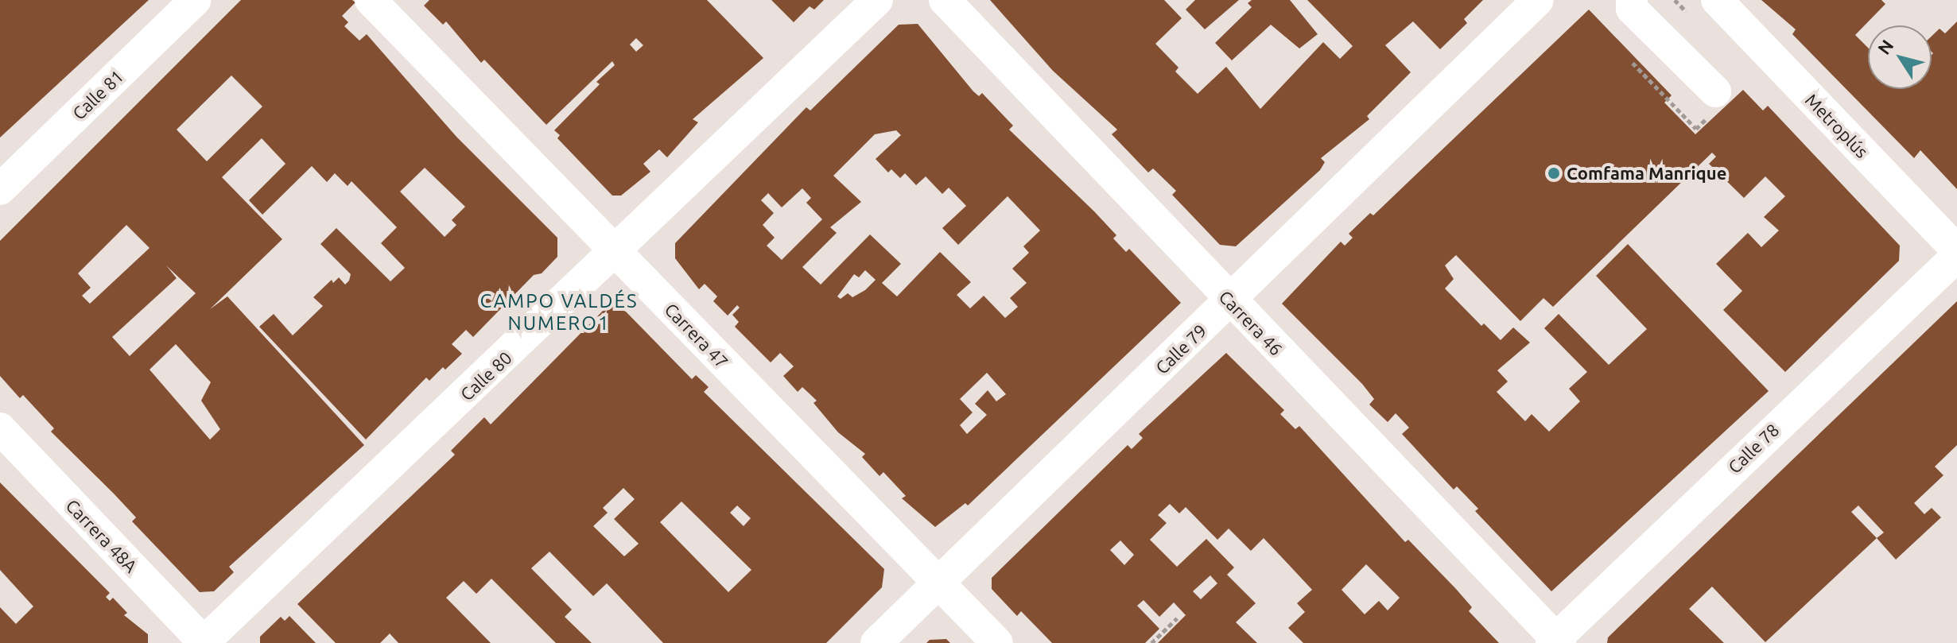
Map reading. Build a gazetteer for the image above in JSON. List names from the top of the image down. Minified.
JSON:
{"streets":{"street":["Calle 81","Metroplús","Carrera 46","Carrera 47","Calle 79","Calle 80","Calle 78","Carrera 48A"]},"crossings":[["Carrera 46","Calle 79"],["Carrera 46","Calle 78"],["Carrera 47","Calle 79"],["Carrera 47","Calle 80"],["Calle 80","Carrera 48A"]],"districts":["CAMPO VALDÉS NUMERO1"],"places":["Comfama Manrique"],"north":"top left"}
